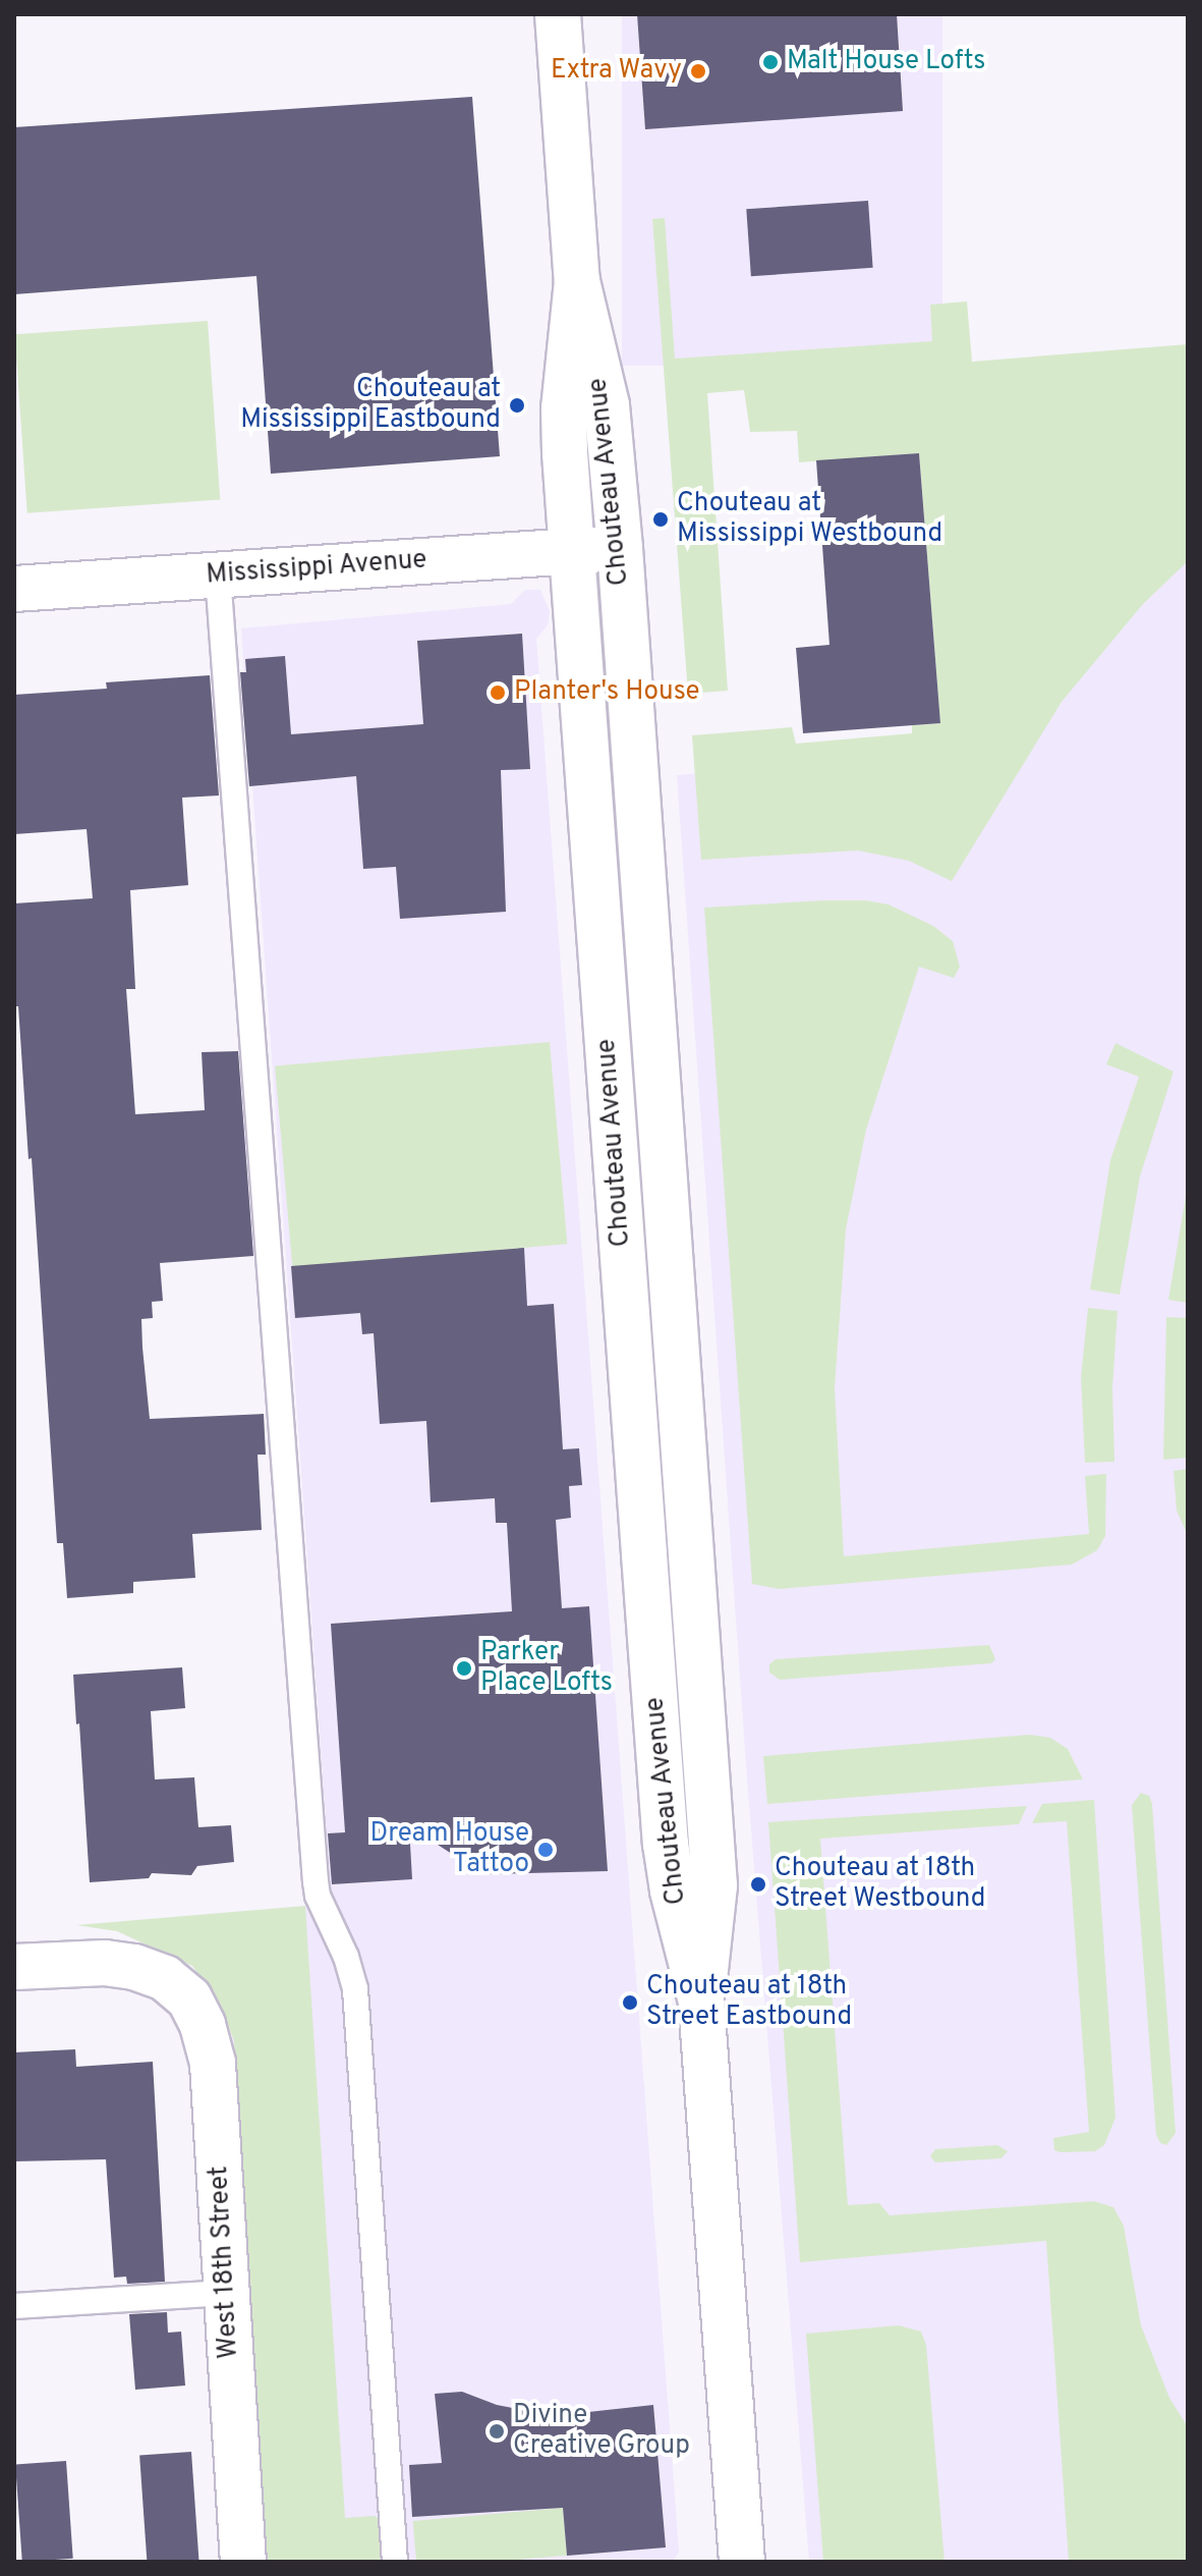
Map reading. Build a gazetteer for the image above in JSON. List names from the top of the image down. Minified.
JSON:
{"streets":{"main road":["Chouteau Avenue","Mississippi Avenue","West 18th Street"]},"crossings":[["Chouteau Avenue","Mississippi Avenue"]],"places":["Malt House Lofts","Extra Wavy","Chouteau at Mississippi Eastbound","Chouteau at Mississippi Westbound","Planter's House","Parker Place Lofts","Dream House Tattoo","Chouteau at 18th Street Westbound","Chouteau at 18th Street Eastbound","Divine Creative Group"]}
